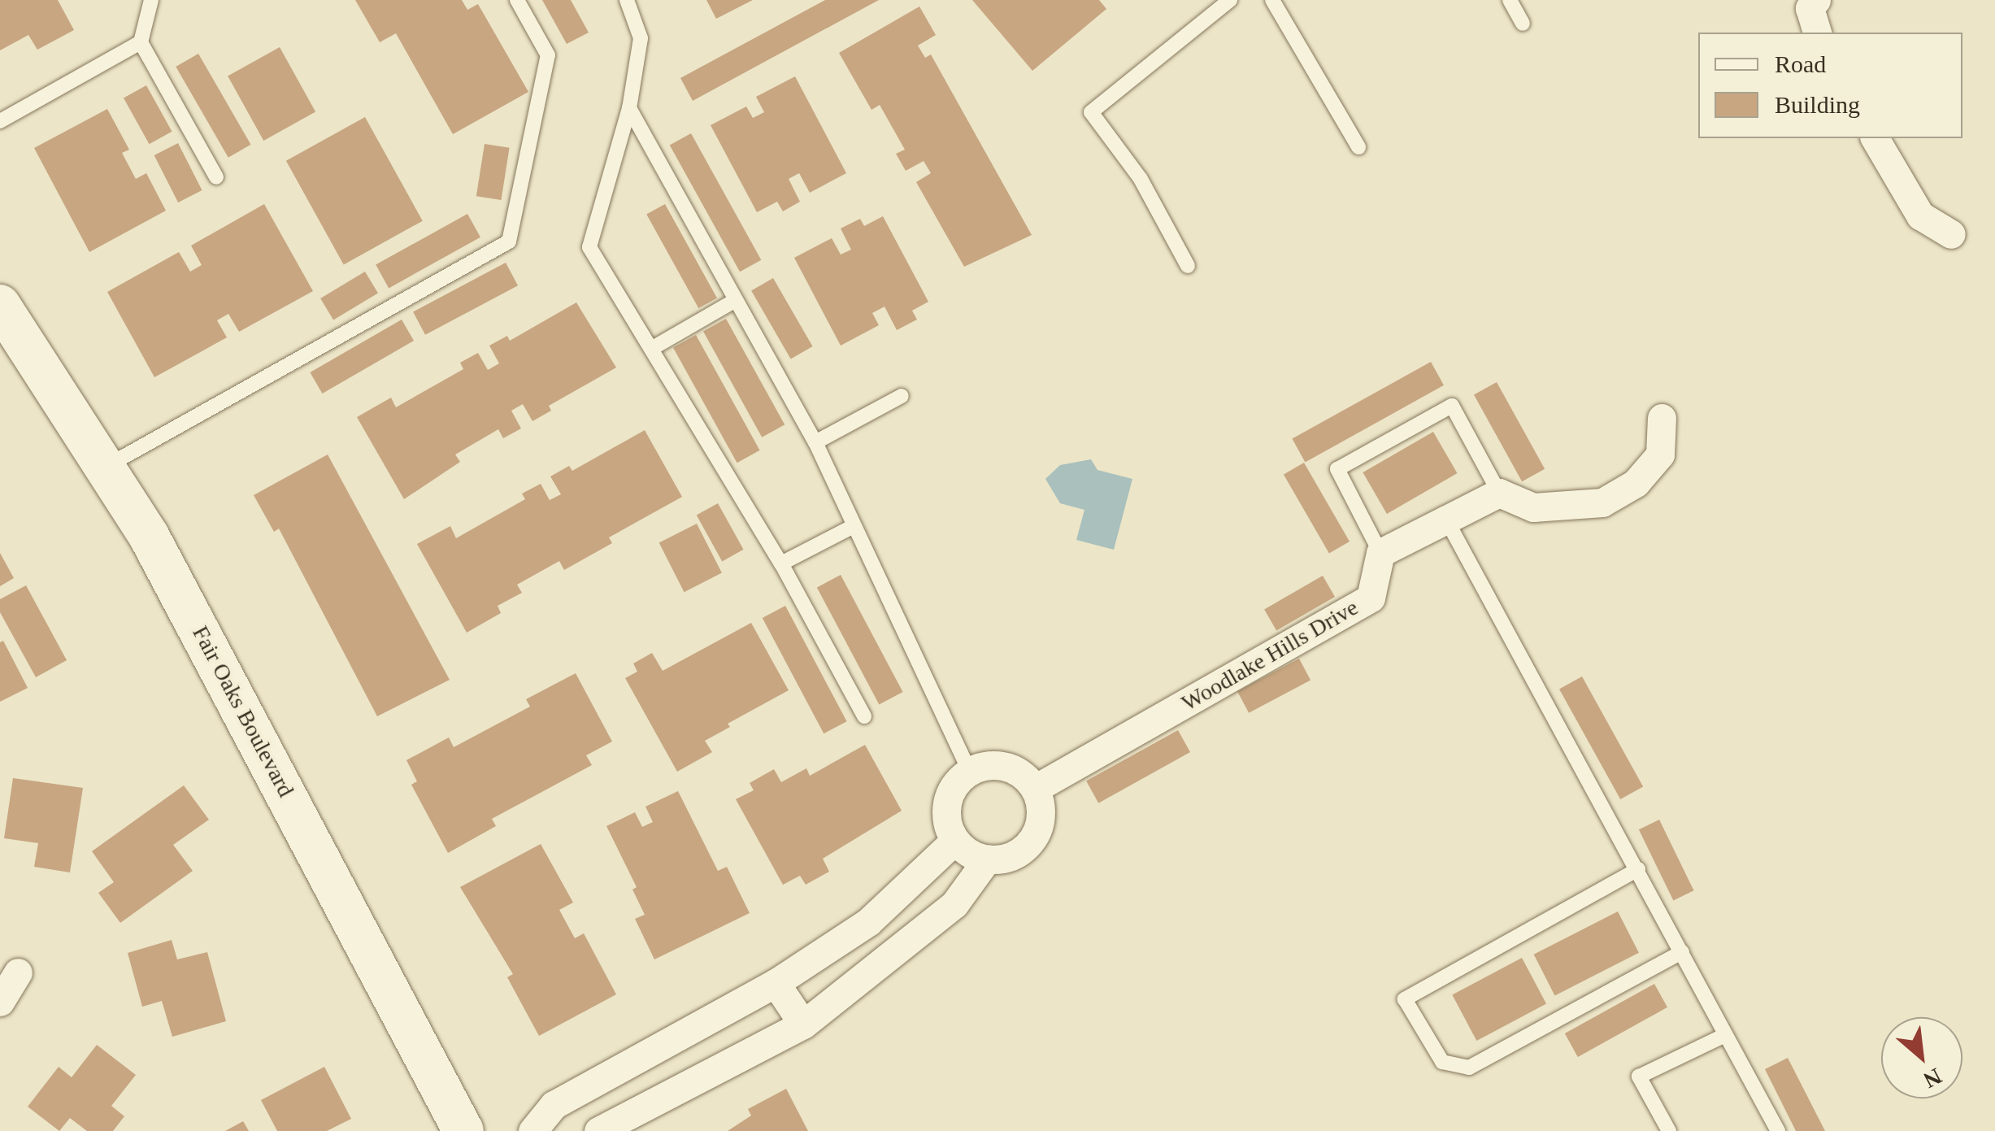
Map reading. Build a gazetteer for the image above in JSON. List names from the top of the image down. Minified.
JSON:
{"streets":{"main road":["Fair Oaks Boulevard"],"street":["Woodlake Hills Drive"]},"legend":["Road","Building"],"north":"bottom right"}
